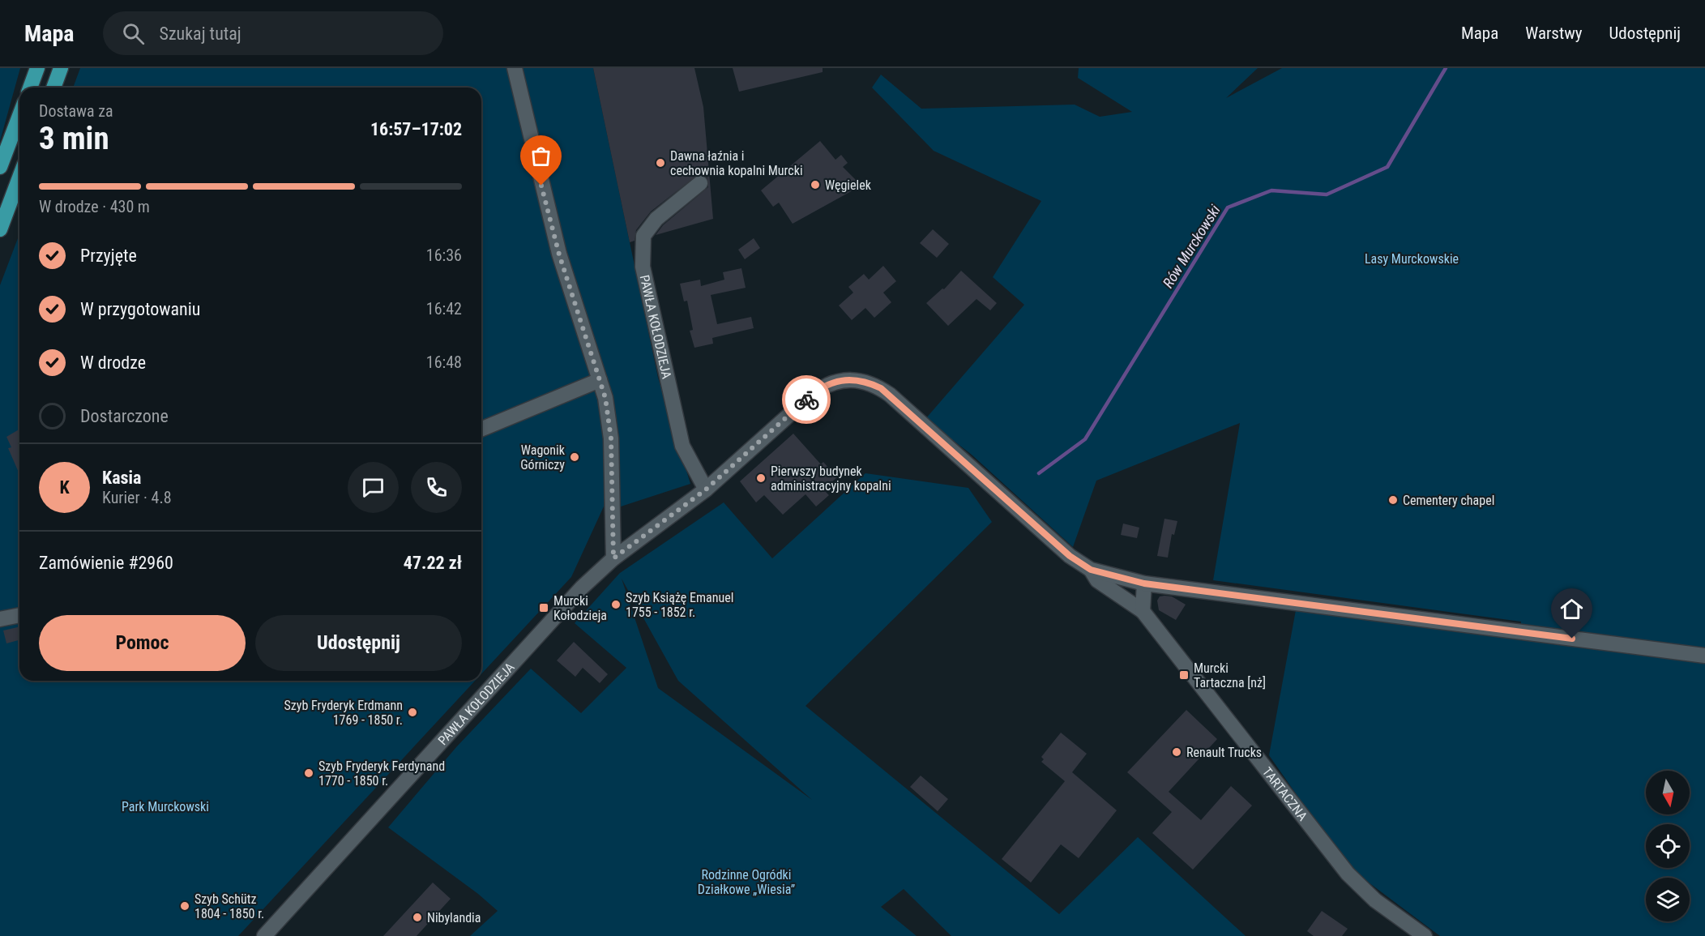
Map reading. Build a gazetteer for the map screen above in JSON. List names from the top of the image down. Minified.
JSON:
{"streets":{"street":["PAWŁA KOŁODZIEJA","TARTACZNA"]},"crossings":[["PAWŁA KOŁODZIEJA","TARTACZNA"]],"water":["Rów Murckowski"],"parks":["Lasy Murckowskie","Park Murckowski","Rodzinne Ogródki Działkowe „Wiesia”"],"places":{"other":["Dawna łaźnia i cechownia kopalni Murcki","Węgielek","Wagonik Górniczy","Pierwszy budynek administracyjny kopalni","Cementery chapel","Szyb Książę Emanuel 1755 - 1852 r.","Szyb Fryderyk Erdmann 1769 - 1850 r.","Renault Trucks","Szyb Fryderyk Ferdynand 1770 - 1850 r.","Szyb Schütz 1804 - 1850 r.","Nibylandia"],"transit":["Murcki Kołodzieja","Murcki Tartaczna [nż]"]},"north":"bottom","page":{"header":"Mapa","search":"Szukaj tutaj","nav":["Mapa","Warstwy","Udostępnij"],"heading":["3 min","Dostawa za","16:57–17:02"],"panel":["Kasia","Kurier · 4.8","Zamówienie #2960","47.22 zł"],"bar":"W drodze · 430 m","list":[["Przyjęte","16:36"],["W przygotowaniu","16:42"],["W drodze","16:48"],"Dostarczone"],"round":"K","buttons":["Pomoc","Udostępnij"]}}
